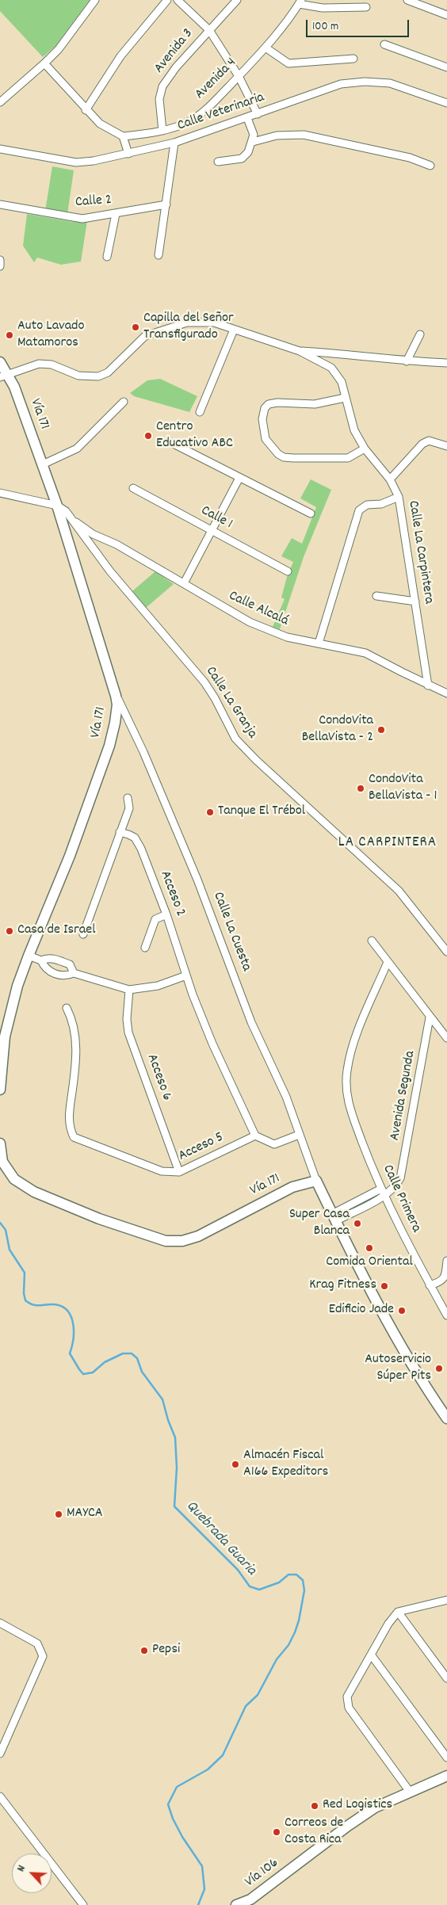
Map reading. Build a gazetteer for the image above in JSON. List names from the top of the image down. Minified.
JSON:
{"streets":{"main road":["Vía 171","Vía 106"],"street":["Avenida 3","Avenida 4","Calle Veterinaria","Calle 2","Calle 1","Calle La Carpintera","Calle Alcalá","Calle La Granja","Acceso 2","Calle La Cuesta","Acceso 6","Avenida Segunda","Acceso 5","Calle Primera"]},"crossings":[["Avenida 3","Avenida 4"],["Vía 171","Calle La Carpintera"],["Vía 171","Calle La Granja"],["Vía 171","Calle La Cuesta"],["Calle La Carpintera","Calle Alcalá"],["Calle Alcalá","Calle La Granja"],["Acceso 6","Acceso 5"],["Avenida Segunda","Calle Primera"]],"districts":["LA CARPINTERA"],"water":["Quebrada Guaria"],"places":["Capilla del Señor Transfigurado","Auto Lavado Matamoros","Centro Educativo ABC","CondoVita BellaVista - 2","CondoVita BellaVista - 1","Tanque El Trébol","Casa de Israel","Super Casa Blanca","Comida Oriental","Krag Fitness","Edificio Jade","Autoservicio Súper Pits","Almacén Fiscal A166 Expeditors","MAYCA","Pepsi","Red Logistics","Correos de Costa Rica"],"scale_bar":"100 m","north":"top left"}
